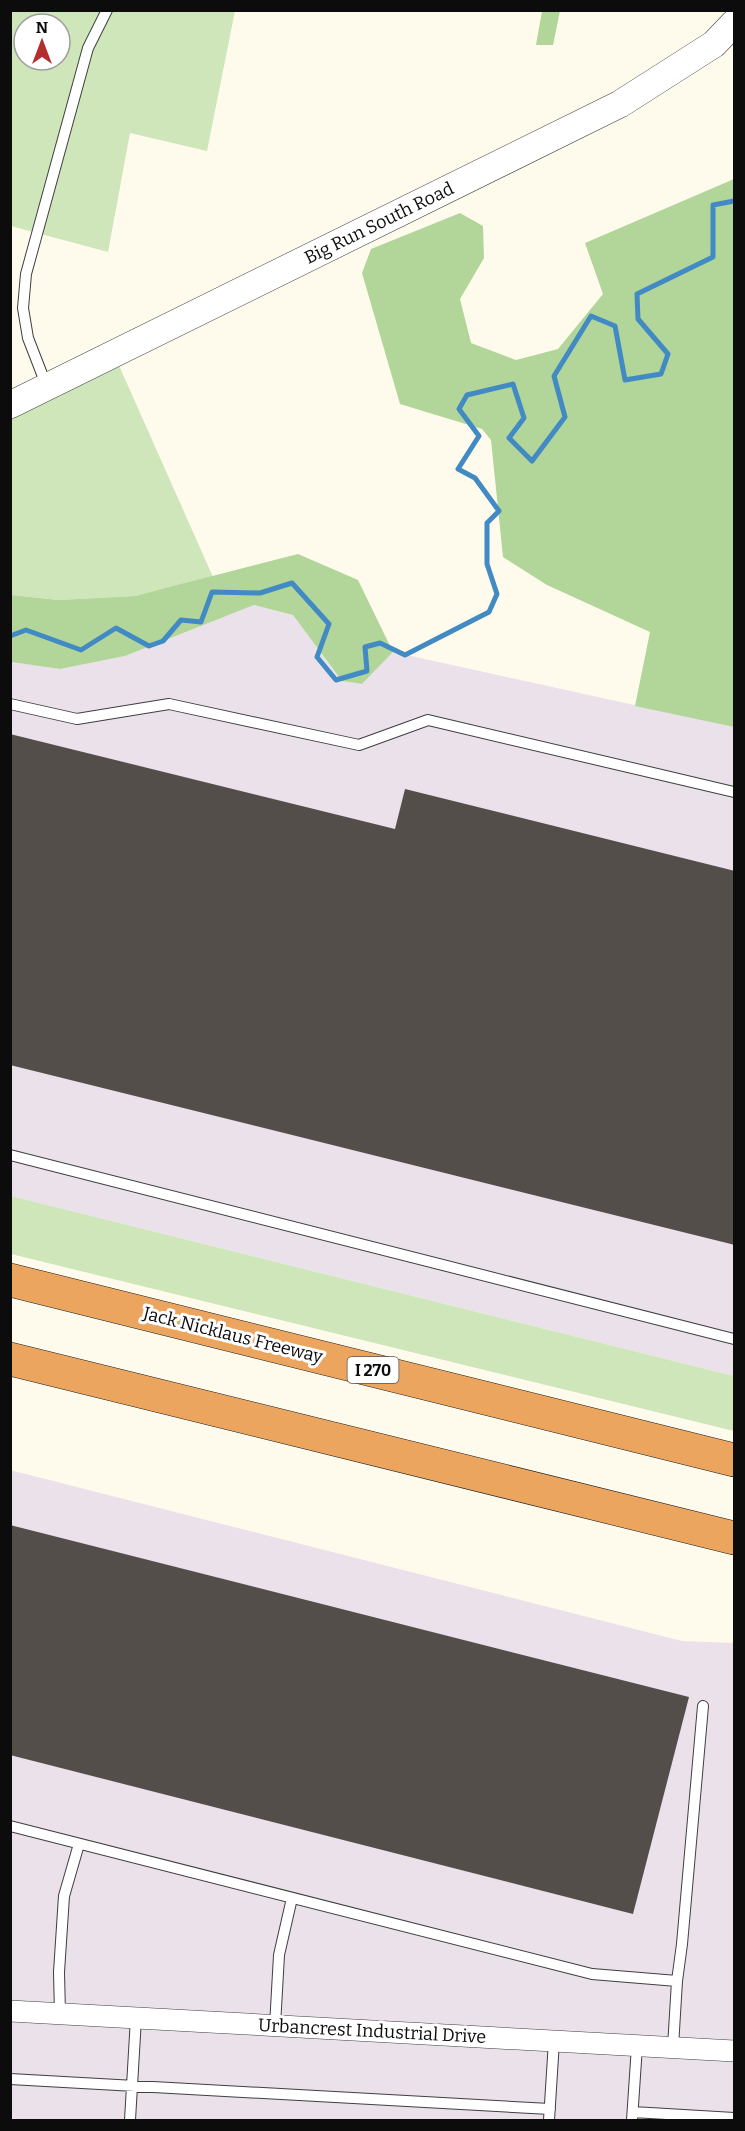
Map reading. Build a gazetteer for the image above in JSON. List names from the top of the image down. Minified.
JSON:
{"streets":{"highway":["Jack Nicklaus Freeway","I 270"],"street":["Big Run South Road","Urbancrest Industrial Drive"]},"north":"top"}
